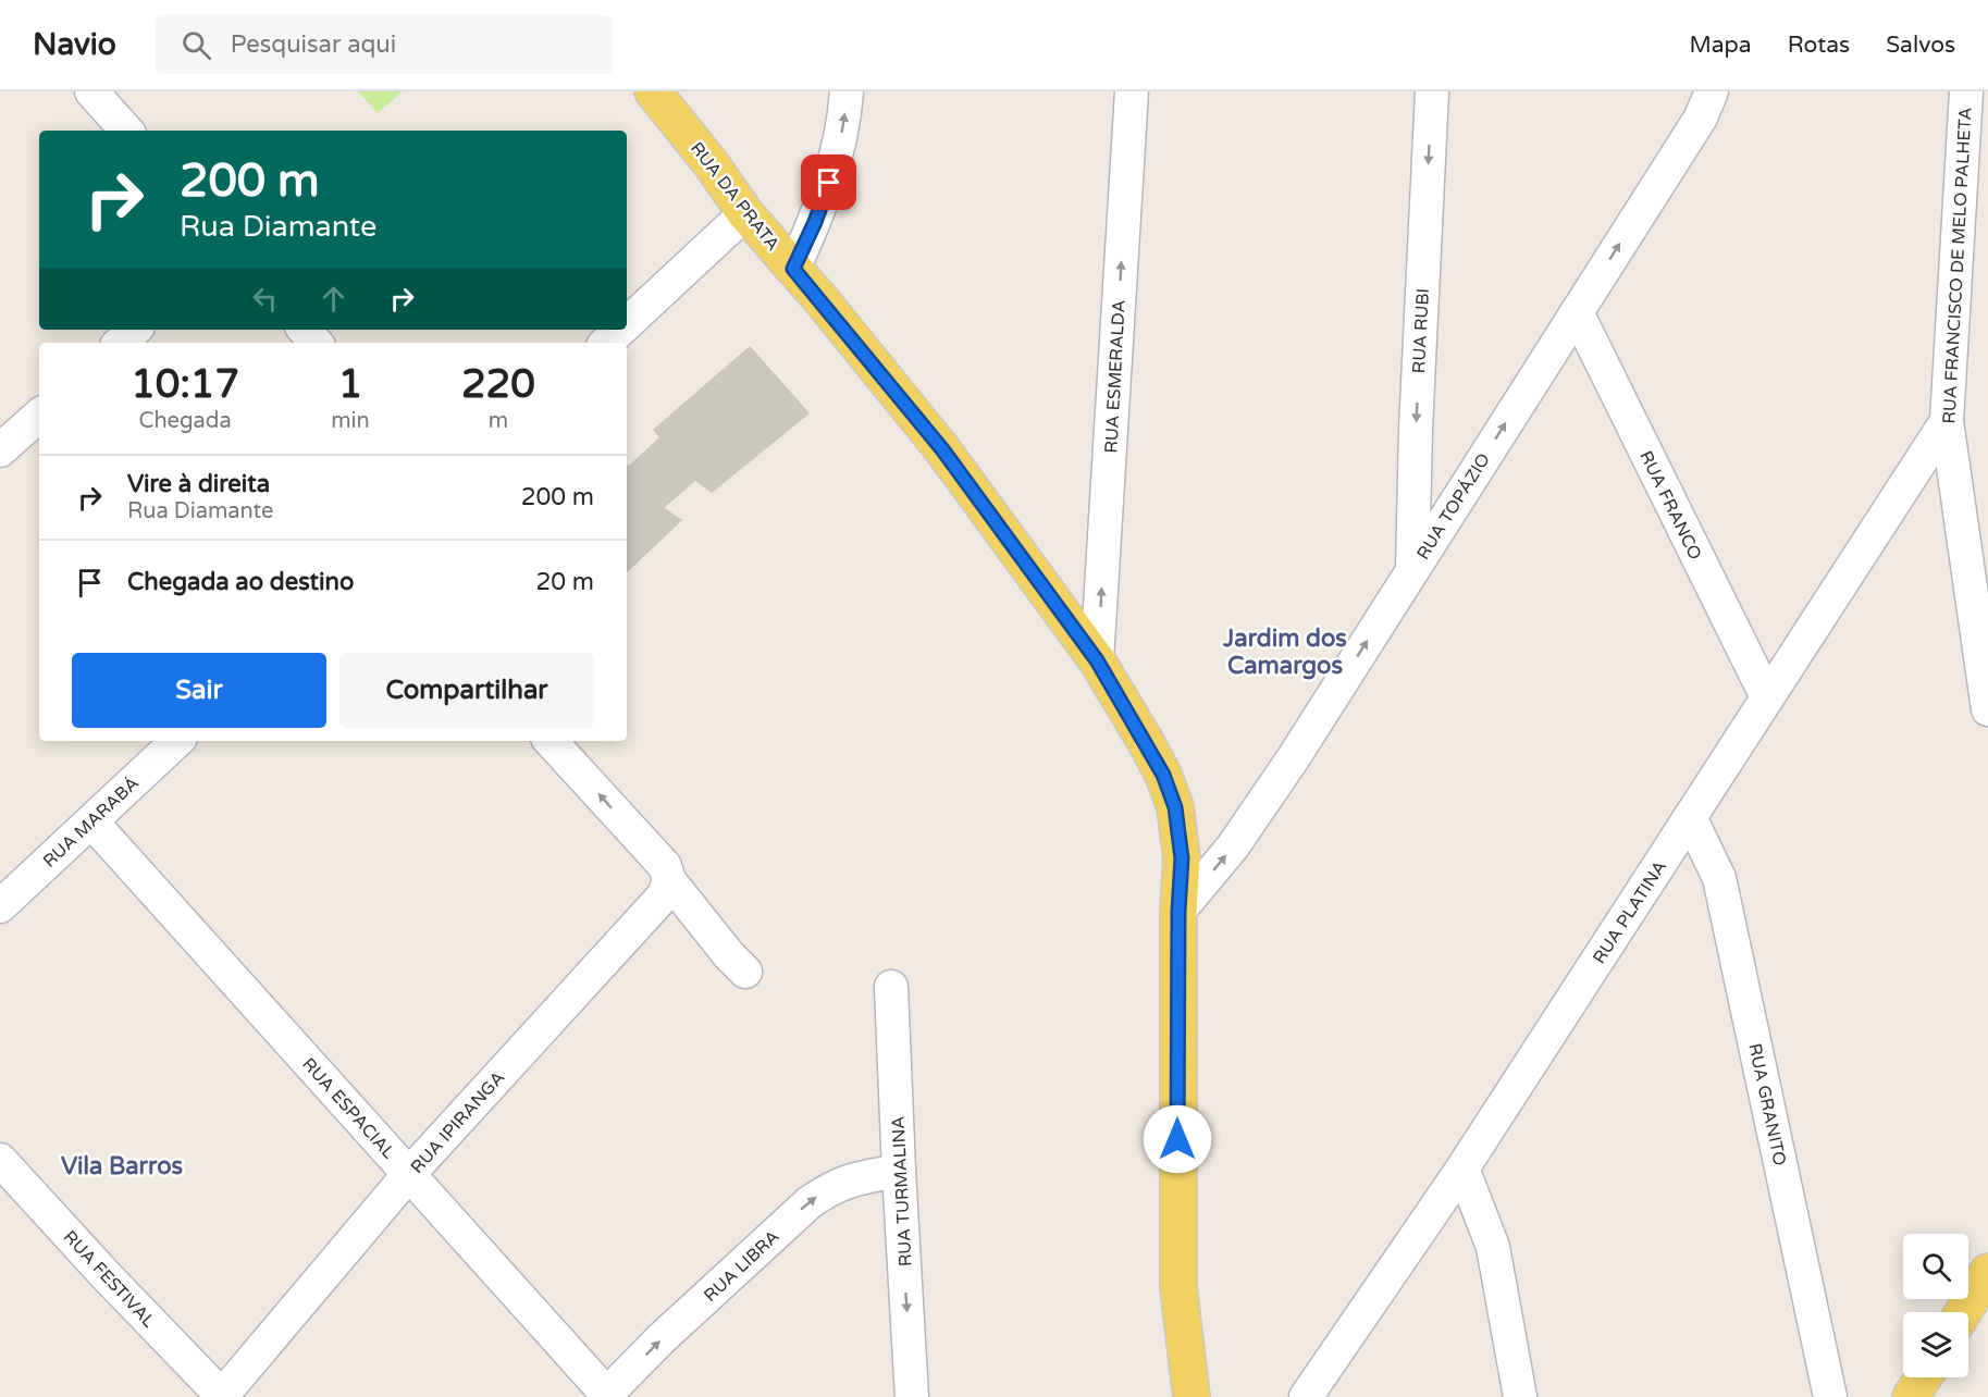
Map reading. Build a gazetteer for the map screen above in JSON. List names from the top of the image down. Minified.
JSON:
{"streets":{"main road":["RUA DA PRATA"],"street":["RUA FRANCISCO DE MELO PALHETA","RUA RUBI","RUA ESMERALDA","RUA FRANCO","RUA TOPÁZIO","RUA MARABÁ","RUA PLATINA","RUA GRANITO","RUA ESPACIAL","RUA IPIRANGA","RUA TURMALINA","RUA LIBRA","RUA FESTIVAL"]},"crossings":[["RUA DA PRATA","RUA ESMERALDA"],["RUA DA PRATA","RUA TOPÁZIO"],["RUA FRANCISCO DE MELO PALHETA","RUA PLATINA"],["RUA RUBI","RUA TOPÁZIO"],["RUA FRANCO","RUA TOPÁZIO"],["RUA FRANCO","RUA PLATINA"],["RUA MARABÁ","RUA ESPACIAL"],["RUA PLATINA","RUA GRANITO"],["RUA ESPACIAL","RUA IPIRANGA"],["RUA ESPACIAL","RUA LIBRA"],["RUA IPIRANGA","RUA FESTIVAL"],["RUA TURMALINA","RUA LIBRA"]],"one_way":["RUA RUBI","RUA ESMERALDA","RUA TOPÁZIO","RUA TURMALINA","RUA LIBRA"],"districts":["Jardim dos Camargos","Vila Barros"],"page":{"header":"Navio","search":"Pesquisar aqui","nav":["Mapa","Rotas","Salvos"],"turn":["200 m","Rua Diamante"],"eta":["10:17","Chegada","1","min","220","m"],"list":[{"name":"Vire à direita","note":"Rua Diamante","value":"200 m"},{"name":"Chegada ao destino","value":"20 m"}],"buttons":["Sair","Compartilhar"]}}
